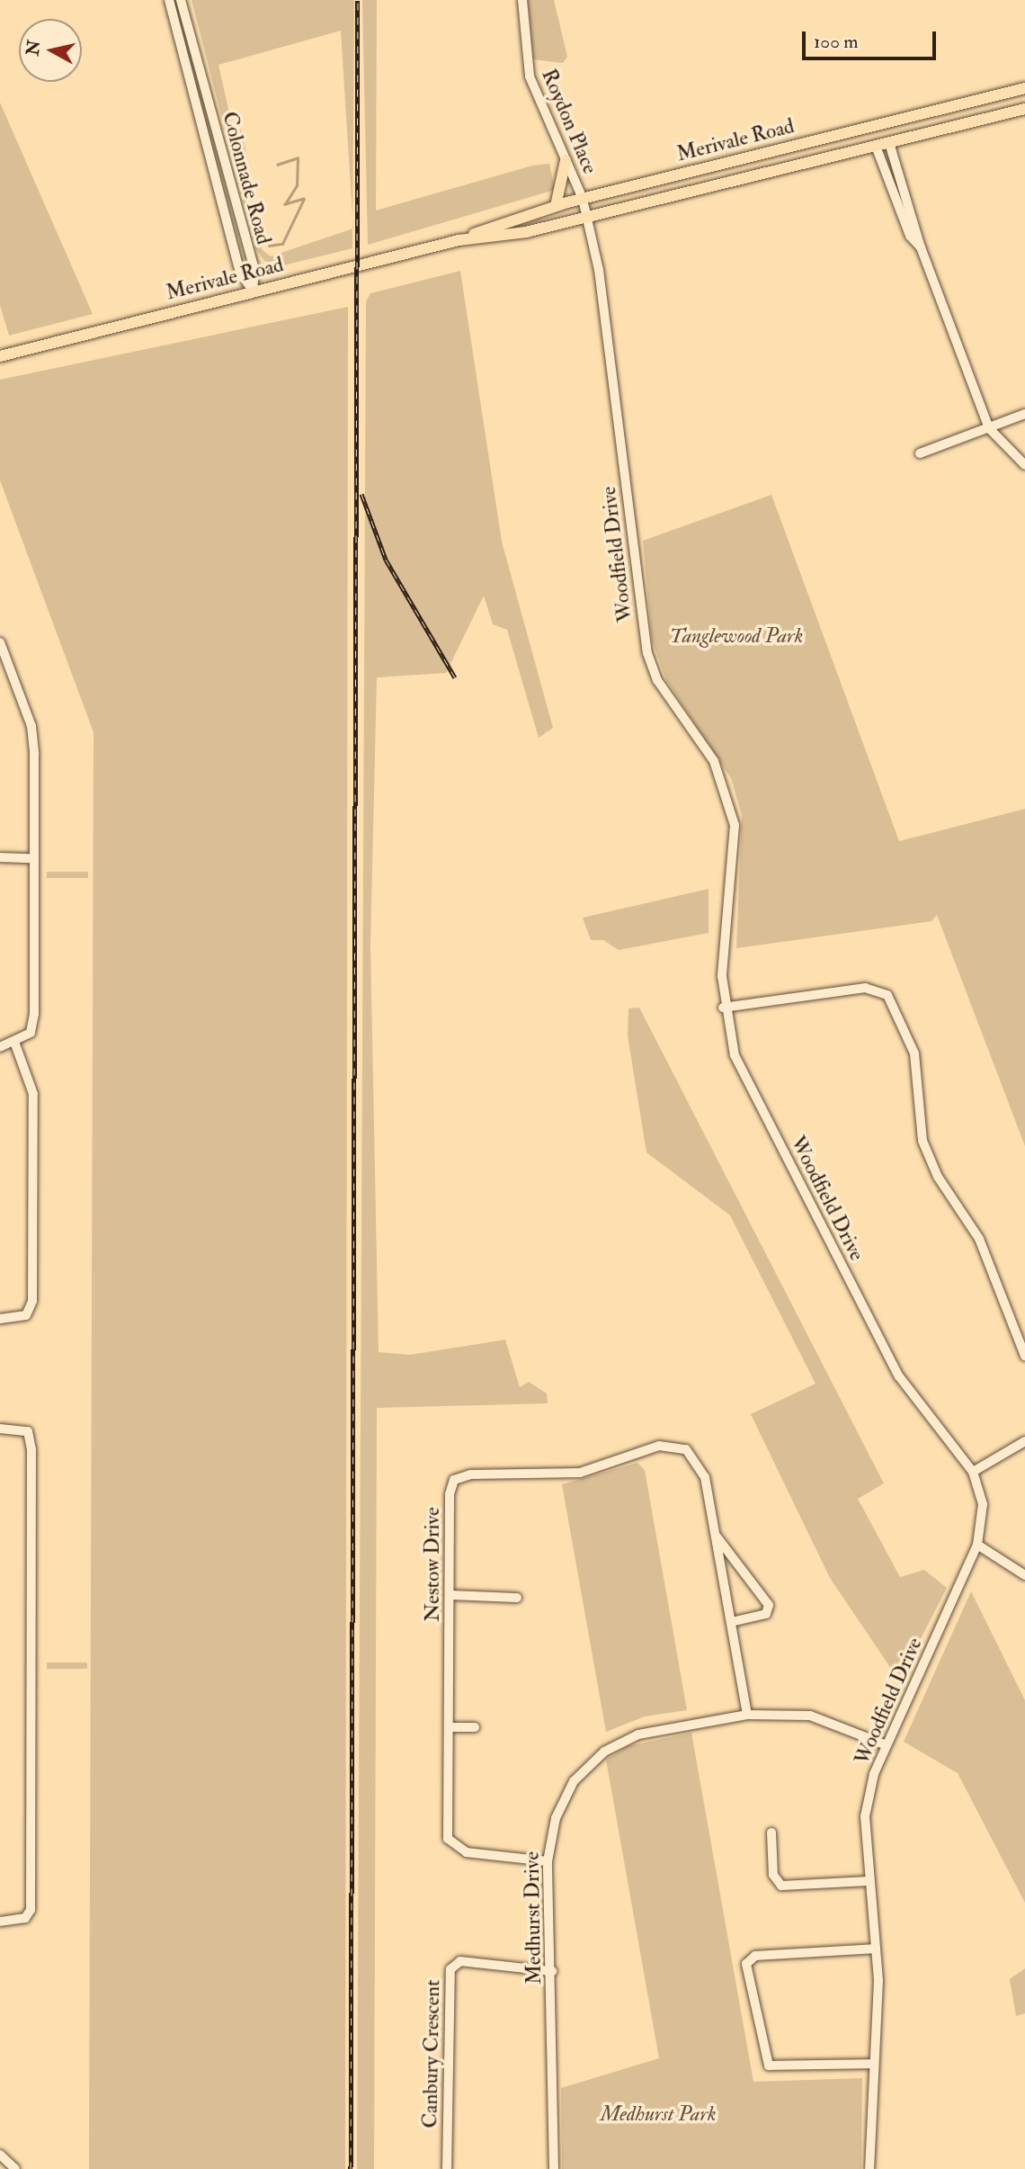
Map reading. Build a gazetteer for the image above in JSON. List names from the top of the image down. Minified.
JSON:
{"streets":{"main road":["Merivale Road"],"street":["Roydon Place","Colonnade Road","Woodfield Drive","Nestow Drive","Medhurst Drive","Canbury Crescent"]},"crossings":[["Roydon Place","Merivale Road"],["Roydon Place","Woodfield Drive"],["Merivale Road","Colonnade Road"],["Merivale Road","Woodfield Drive"],["Woodfield Drive","Medhurst Drive"],["Nestow Drive","Medhurst Drive"],["Medhurst Drive","Canbury Crescent"]],"parks":["Tanglewood Park","Medhurst Park"],"scale_bar":"100 m","north":"left"}
